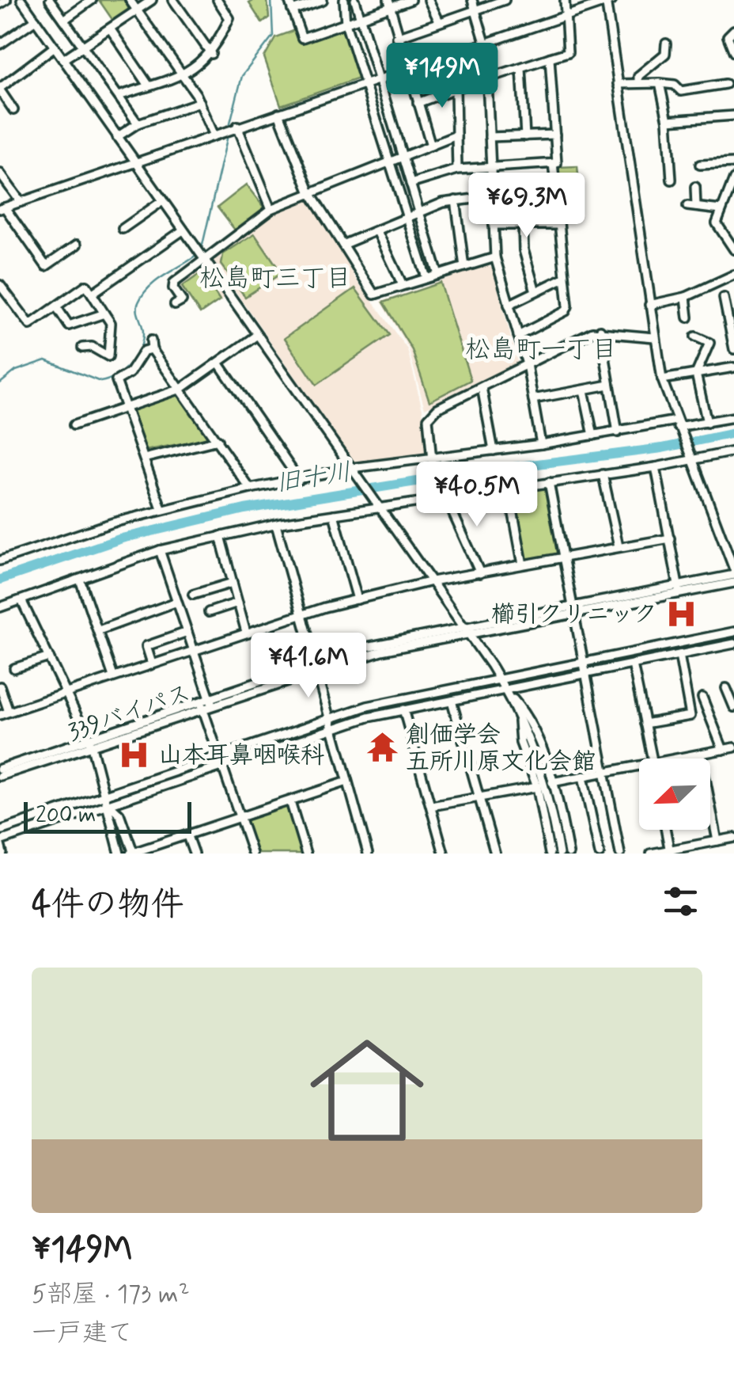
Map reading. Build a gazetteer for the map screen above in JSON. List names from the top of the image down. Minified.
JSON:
{"streets":{"street":["339バイパス"]},"districts":["松島町三丁目","松島町一丁目"],"water":["旧十川"],"places":{"hospital":["櫛引クリニック","山本耳鼻咽喉科"],"temple":["創価学会 五所川原文化会館"]},"scale_bar":"200 m","north":"bottom left","page":{"price":["¥149M","¥69.3M","¥40.5M","¥41.6M"],"scale":"200 m","heading":"4件の物件","list":[{"name":"¥149M","note":"5部屋 · 173 m² · 一戸建て"}]}}
